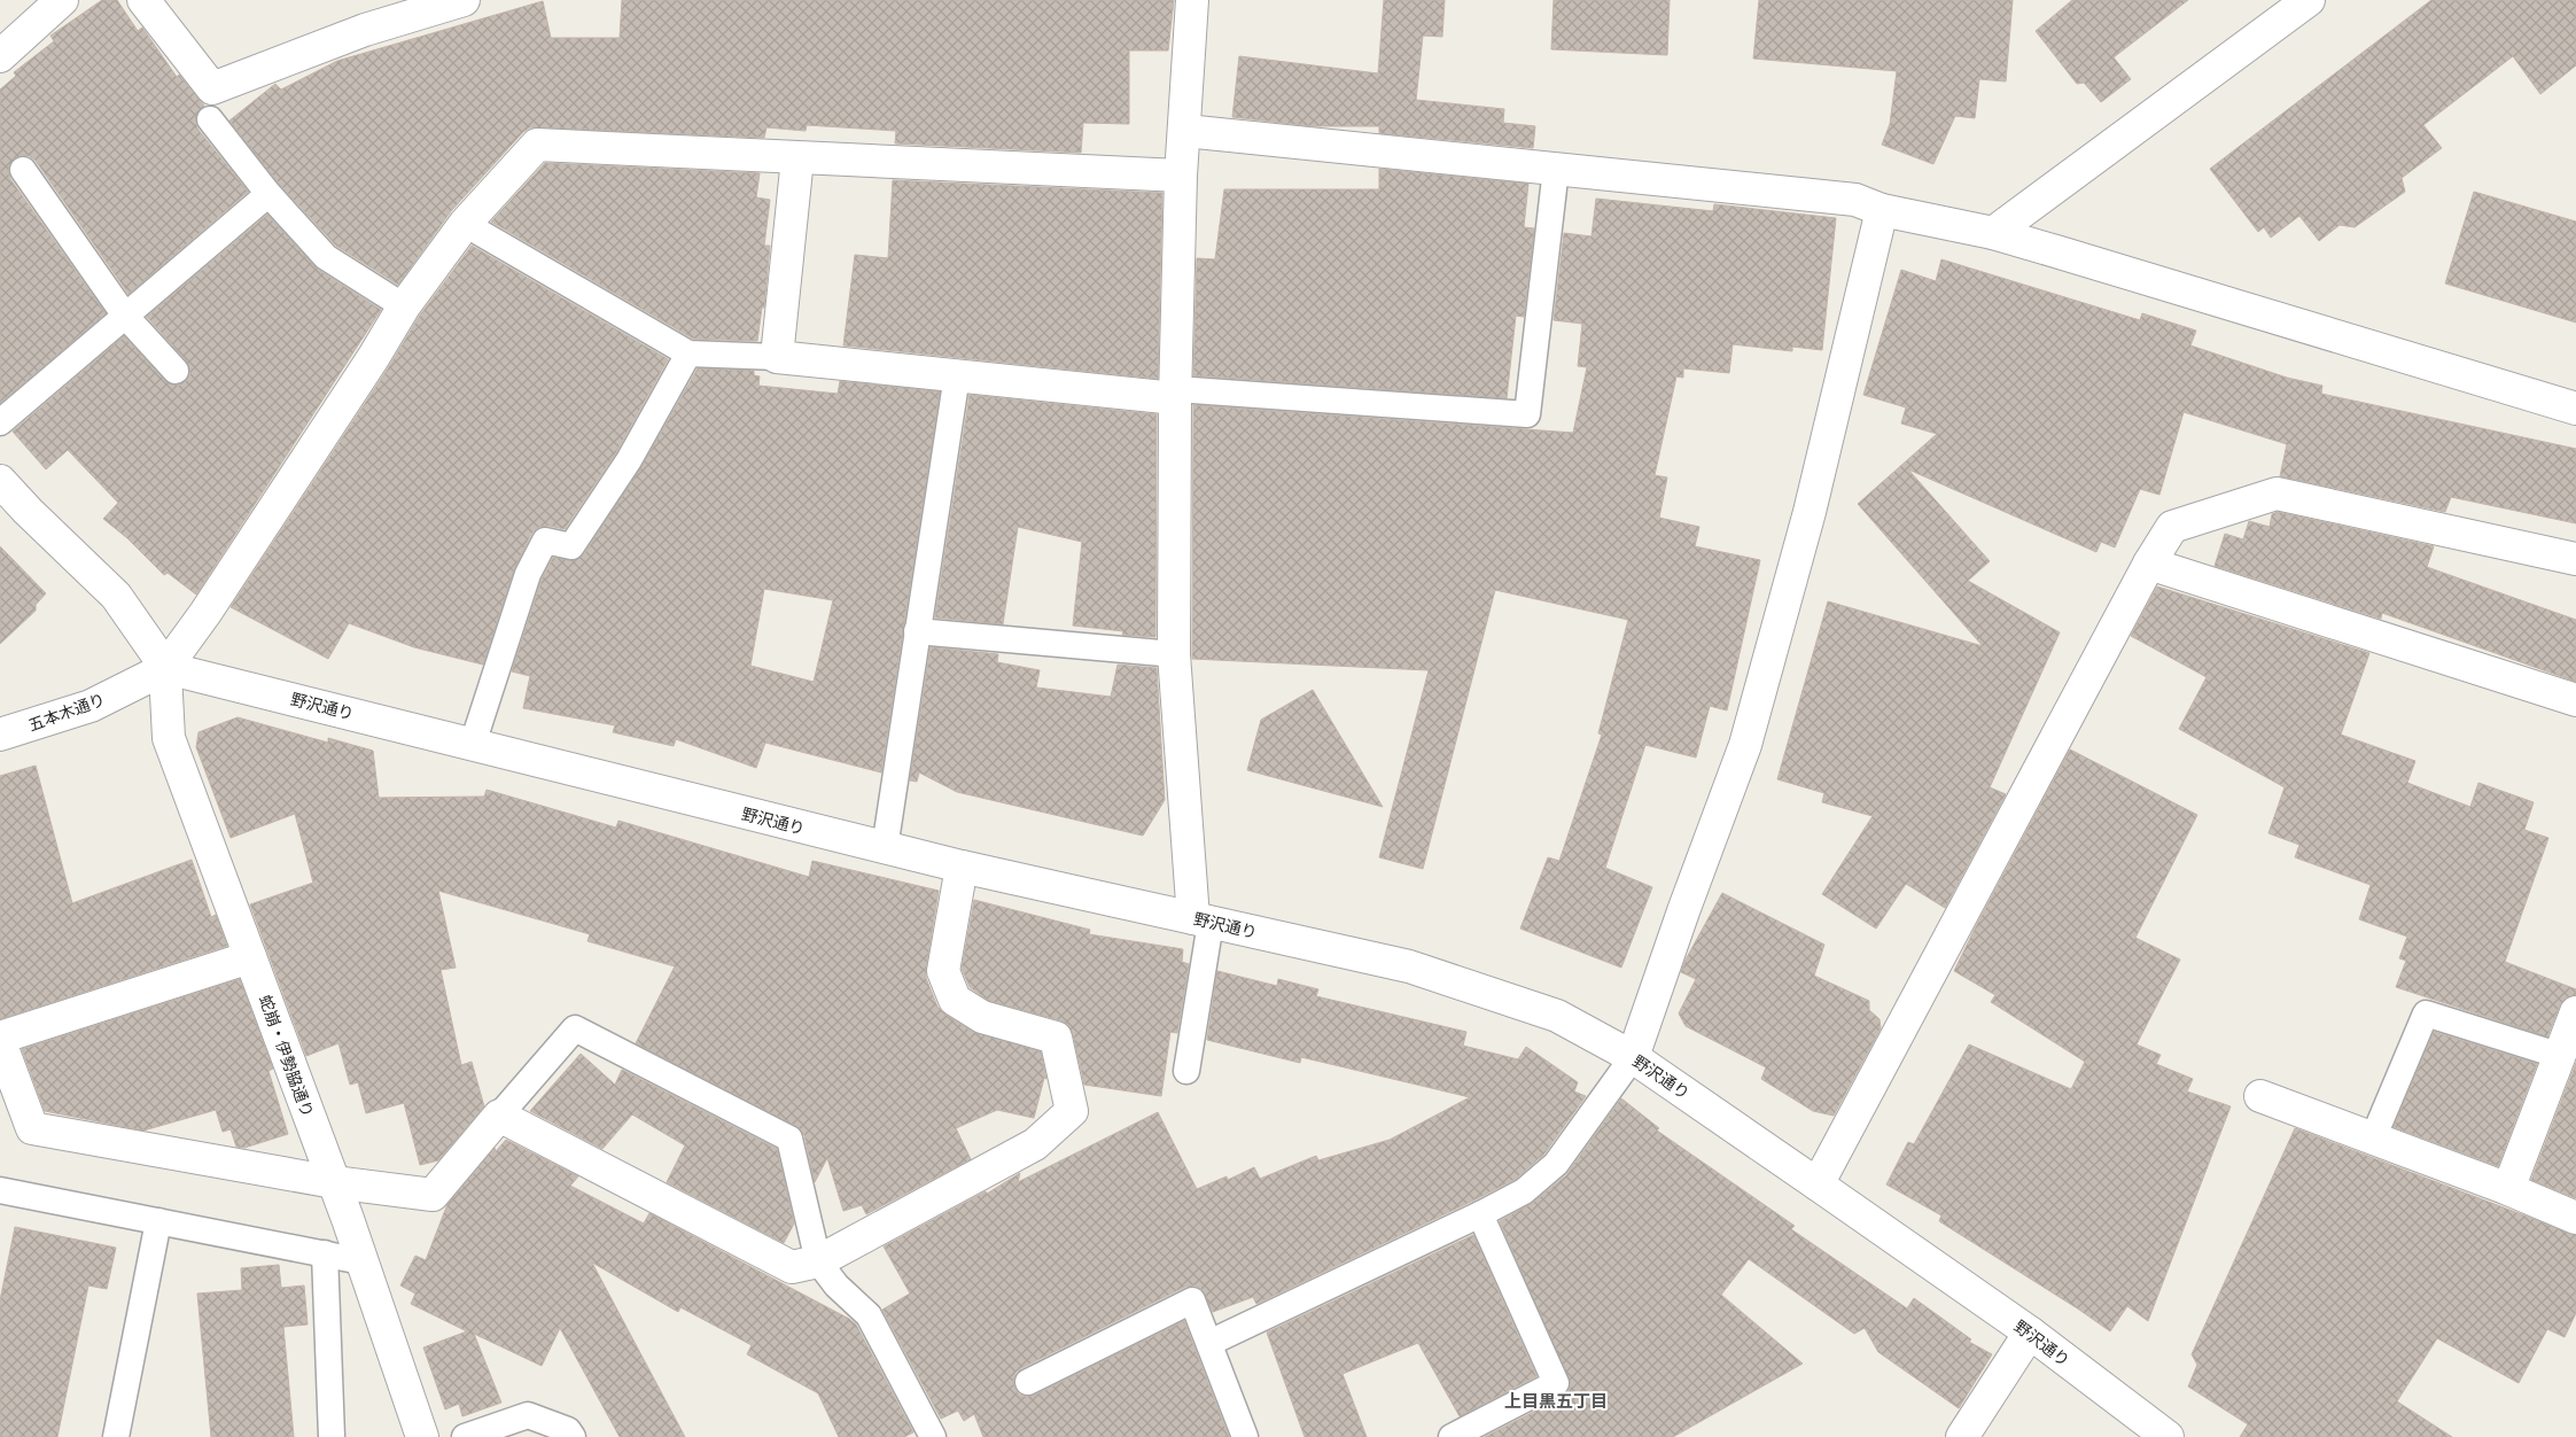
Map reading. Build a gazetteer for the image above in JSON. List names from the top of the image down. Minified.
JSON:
{"streets":{"street":["野沢通り","五本木通り","蛇崩・伊勢脇通り"]},"crossings":[["野沢通り","五本木通り"],["野沢通り","蛇崩・伊勢脇通り"],["五本木通り","蛇崩・伊勢脇通り"]],"districts":["上目黒五丁目"]}
